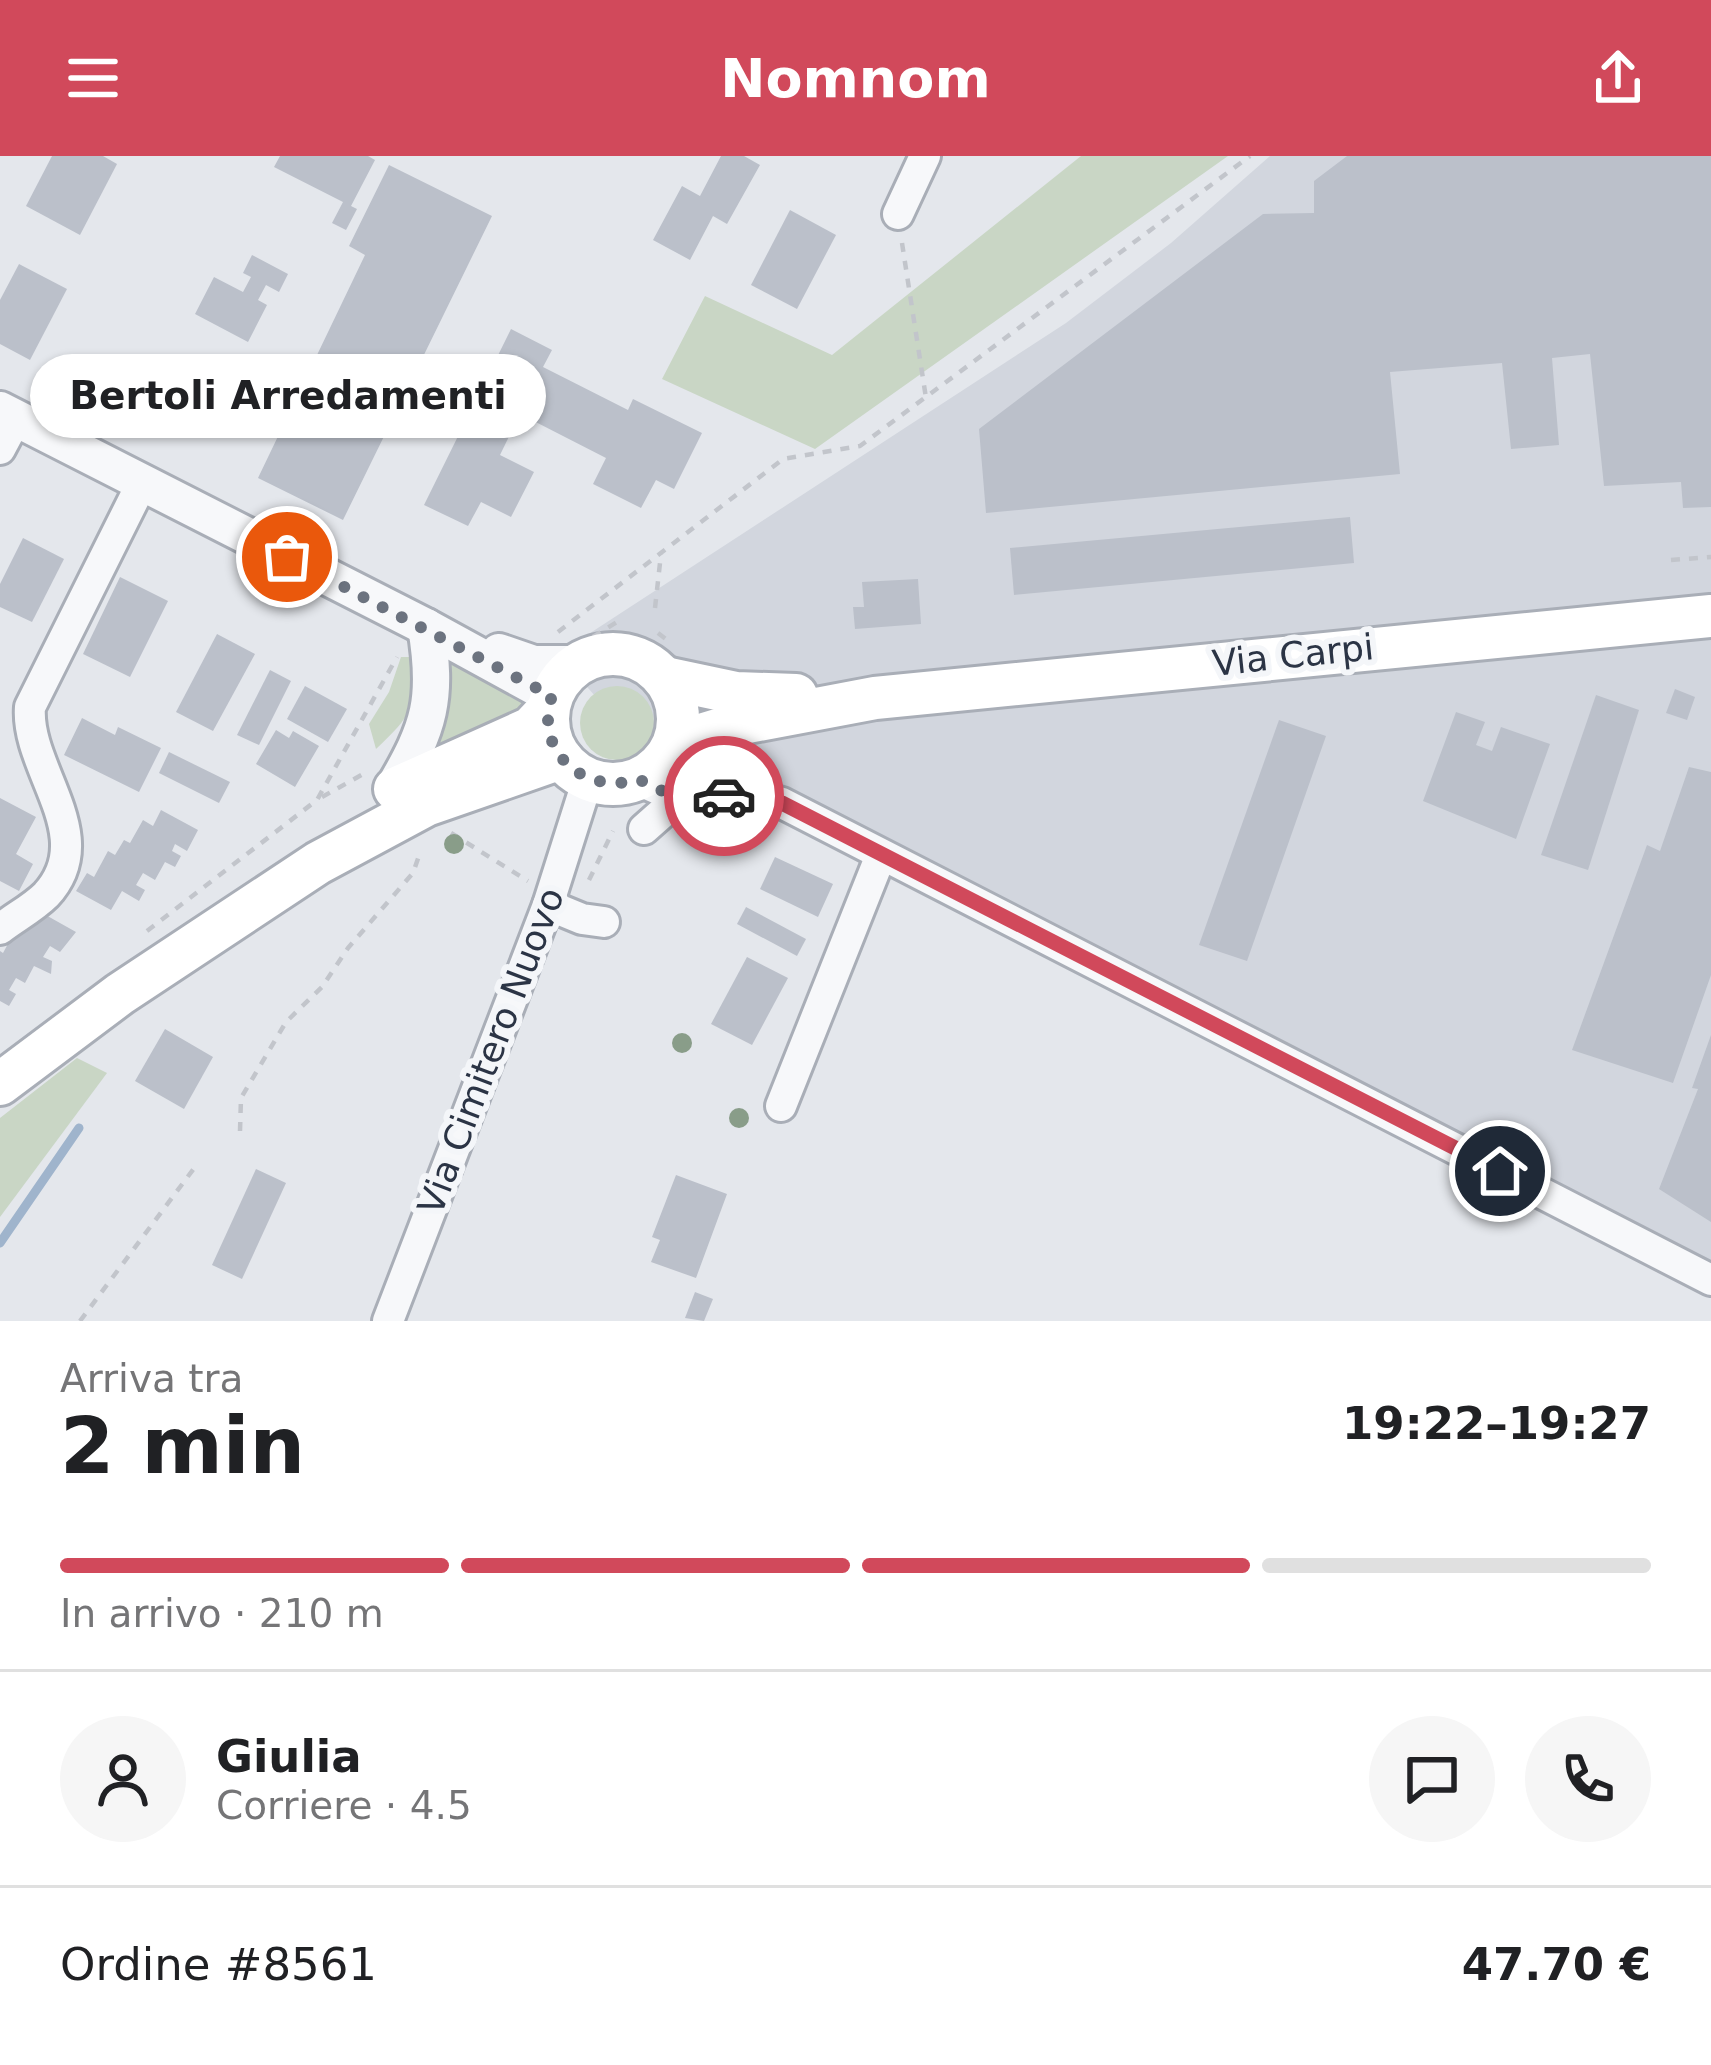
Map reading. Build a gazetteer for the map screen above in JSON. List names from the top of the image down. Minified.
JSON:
{"streets":{"main road":["Via Carpi"],"street":["Via Cimitero Nuovo"]},"crossings":[["Via Carpi","Via Cimitero Nuovo"]],"places":["Bertoli Arredamenti"],"page":{"header":"Nomnom","bubble":"Bertoli Arredamenti","heading":["2 min","Arriva tra","19:22–19:27"],"panel":["Giulia","Corriere · 4.5","Ordine #8561","47.70 €"],"bar":"In arrivo · 210 m"}}
